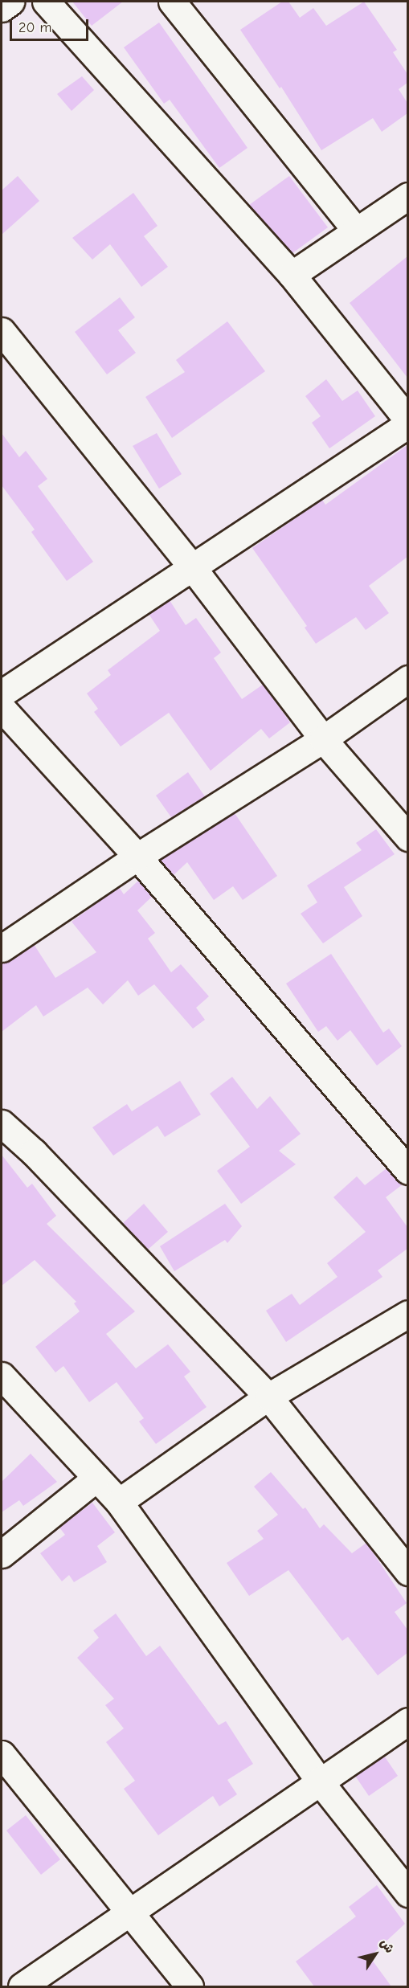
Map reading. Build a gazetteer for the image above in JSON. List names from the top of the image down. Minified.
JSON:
{"scale_bar":"20 m","north":"top right"}
